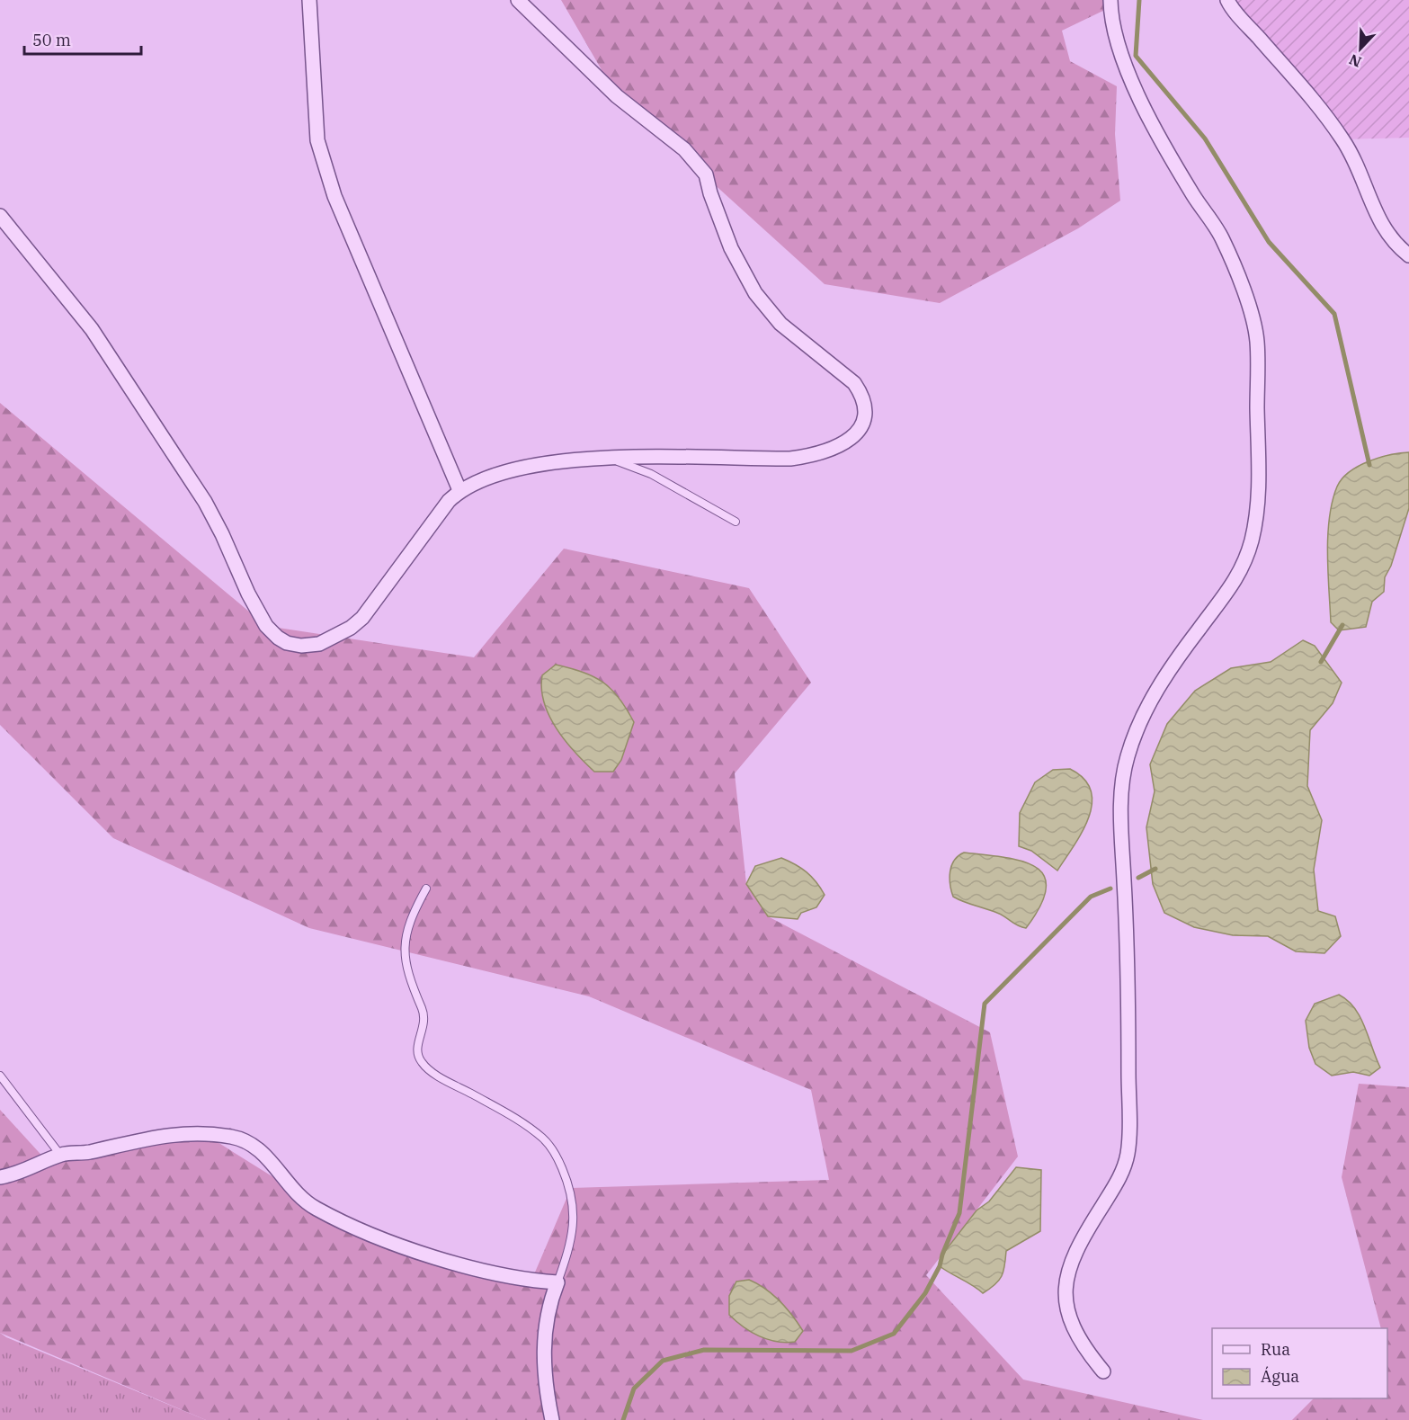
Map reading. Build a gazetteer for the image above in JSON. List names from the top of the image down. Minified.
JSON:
{"legend":["Rua","Água"],"scale_bar":"50 m","north":"bottom left"}
